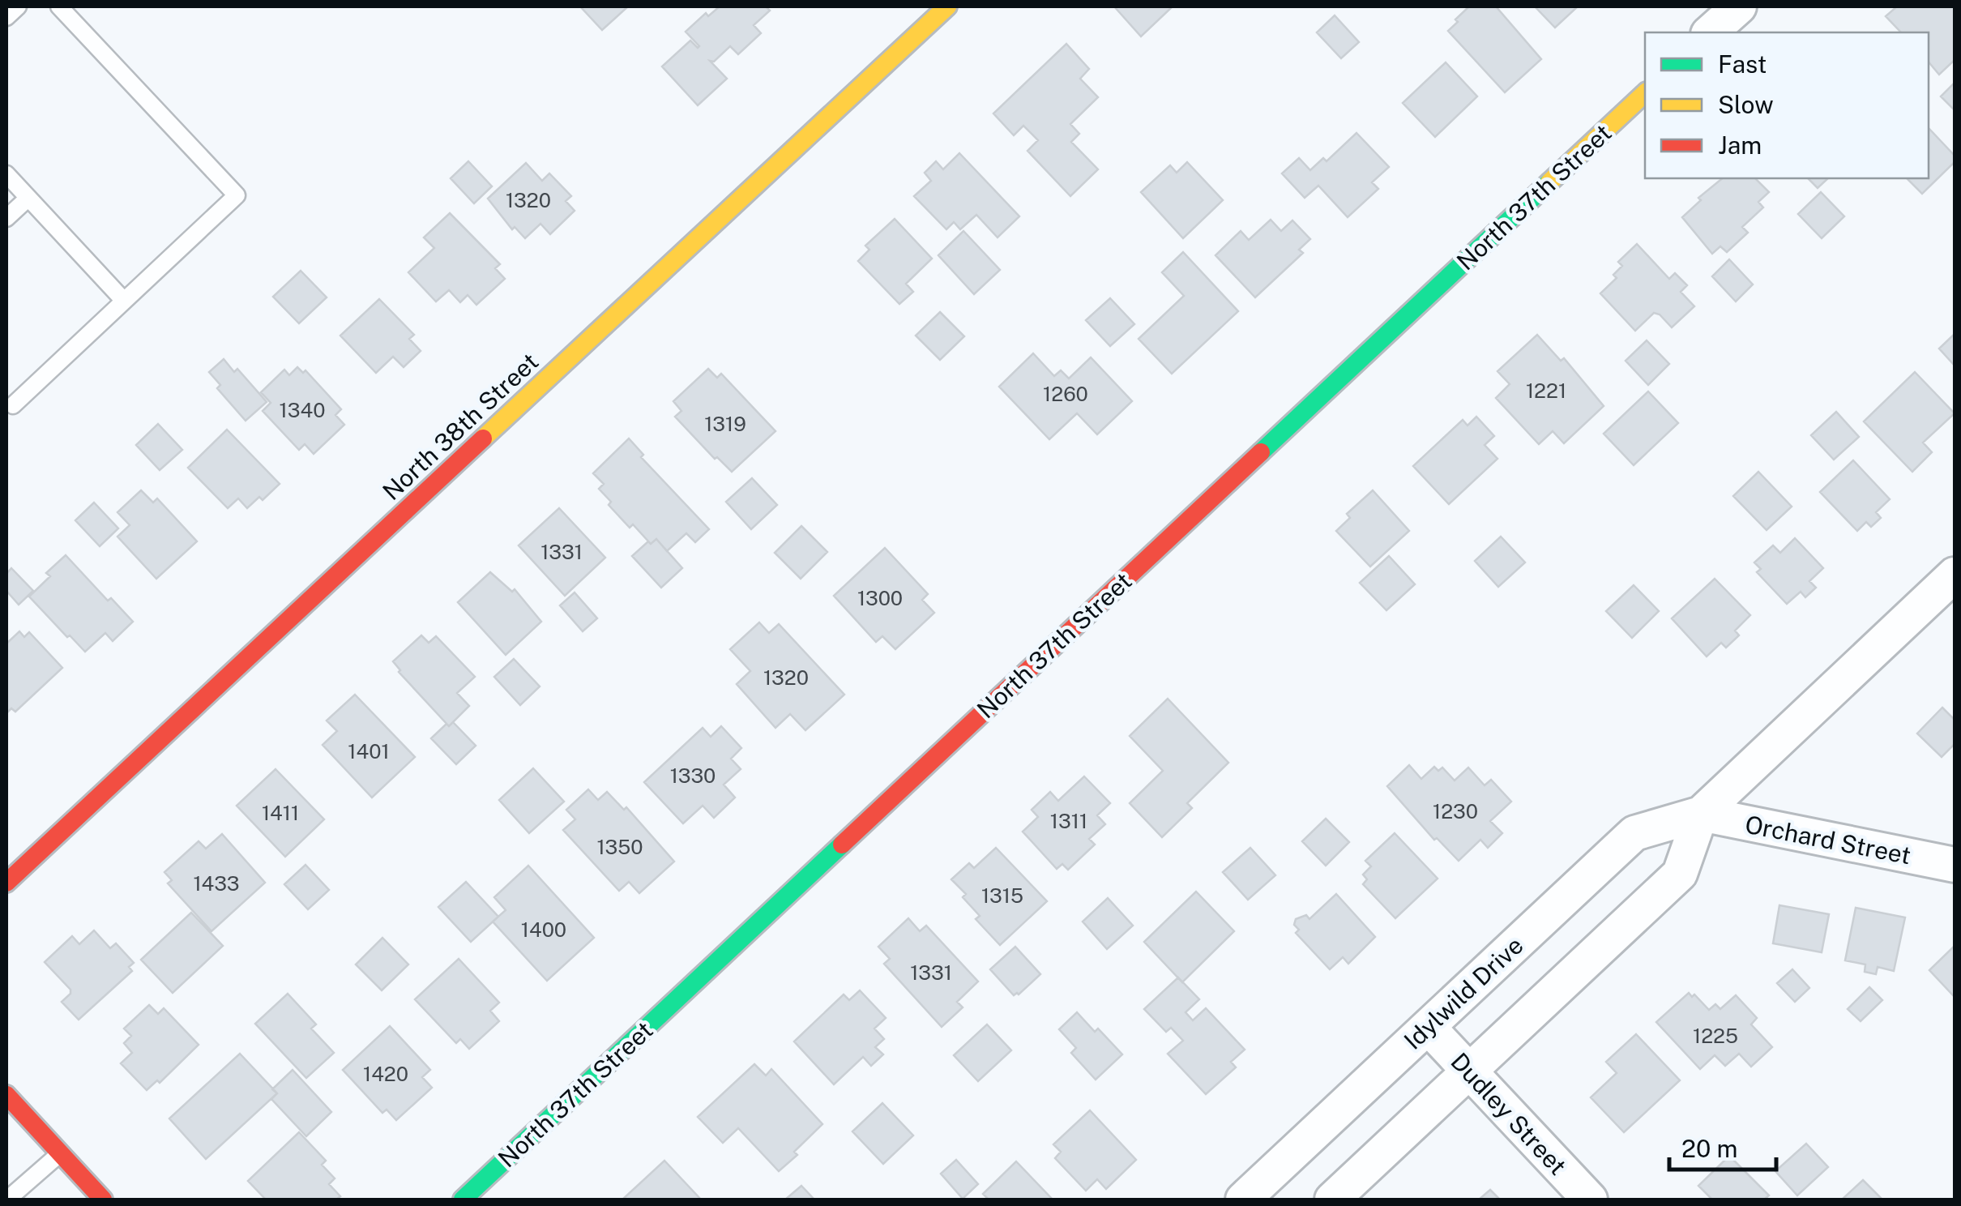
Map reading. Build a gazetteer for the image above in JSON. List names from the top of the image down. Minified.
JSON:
{"streets":{"street":["North 37th Street","North 38th Street","Orchard Street","Idylwild Drive","Dudley Street"]},"crossings":[["Orchard Street","Idylwild Drive"],["Idylwild Drive","Dudley Street"]],"house_numbers":["1320","1221","1260","1340","1319","1331","1300","1320","1401","1330","1230","1411","1311","1350","1433","1315","1400","1331","1225","1420"],"legend":["Fast","Slow","Jam"],"scale_bar":"20 m"}
